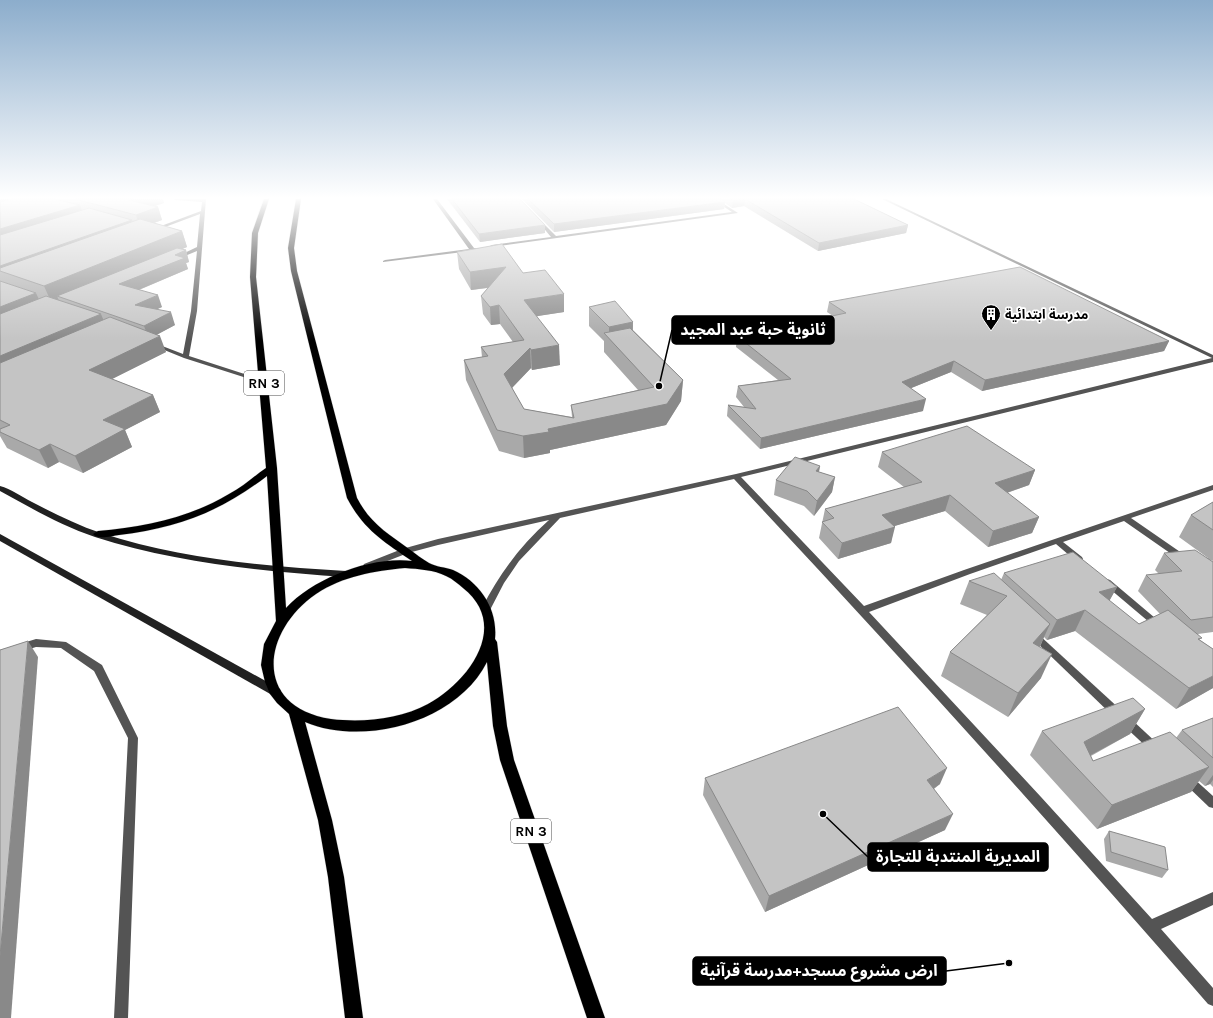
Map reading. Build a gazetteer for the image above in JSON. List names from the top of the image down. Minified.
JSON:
{"streets":{"main road":["RN 3"]},"places":{"building":["مدرسة ابتدائية"],"other":["ثانوية حبة عبد المجيد","المديرية المنتدبة للتجارة","ارض مشروع مسجد+مدرسة قرآنية"]}}
